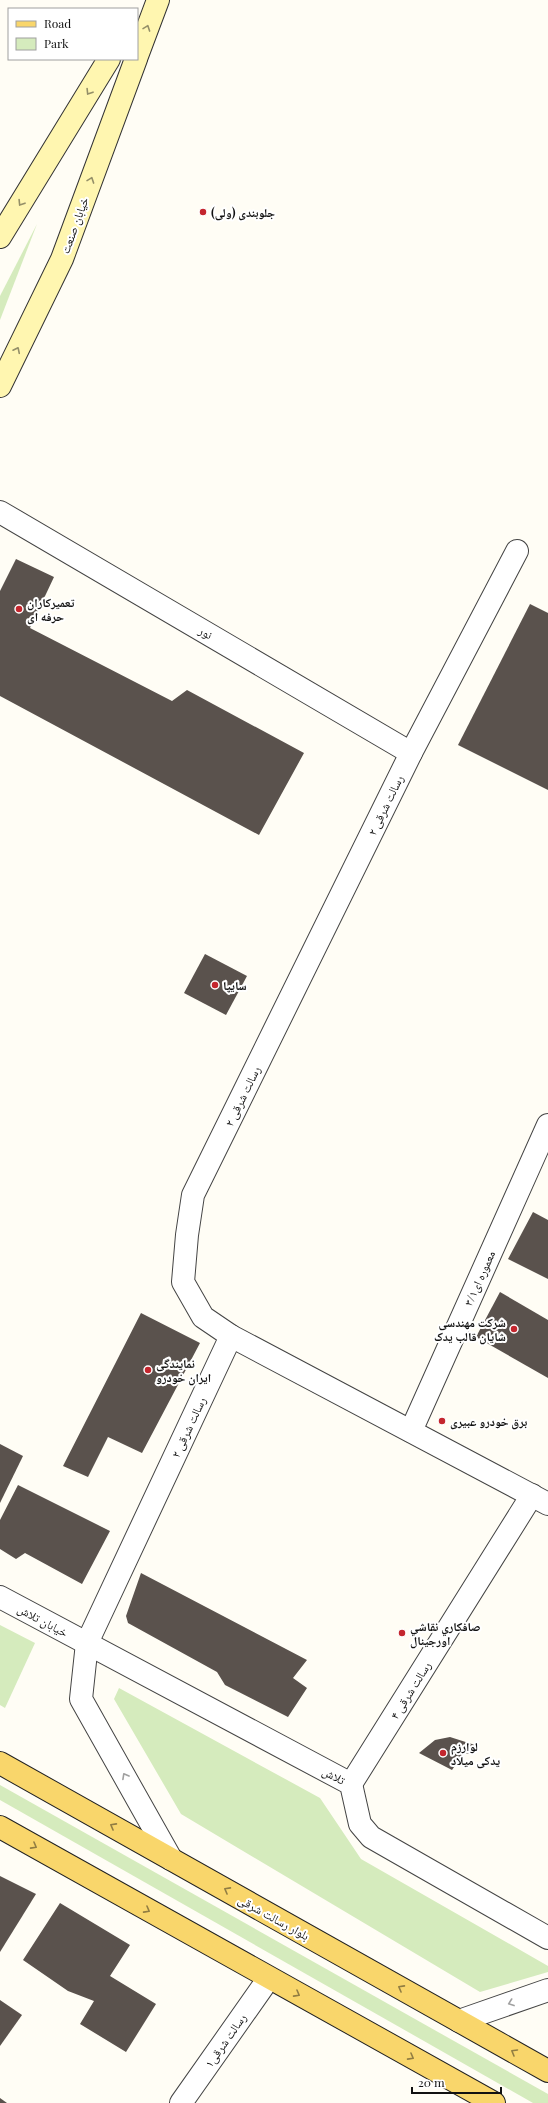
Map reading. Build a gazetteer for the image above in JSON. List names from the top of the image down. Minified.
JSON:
{"streets":{"main road":["خیابان صنعت","بلوار رسالت شرقی"],"street":["نور","رسالت شرقی ۲","معموره ای۳/۱","خیابان تلاش","رسالت شرقی ۴","تلاش","رسالت شرقی۱"]},"crossings":[["نور","رسالت شرقی ۲"],["رسالت شرقی ۲","خیابان تلاش"],["رسالت شرقی ۲","تلاش"],["رسالت شرقی ۲","بلوار رسالت شرقی"],["خیابان تلاش","تلاش"],["رسالت شرقی ۴","تلاش"]],"places":["جلوبندی (ولی)","تعمیرکاران حرفه ای","سایپا","شرکت مهندسی شایان قالب یدک","نمایندگی ایران خودرو","برق خودرو عبیری","صافكاري نقاشي اورجينال","لوارزم یدکی میلاد"],"legend":["Road","Park"],"scale_bar":"20 m"}
